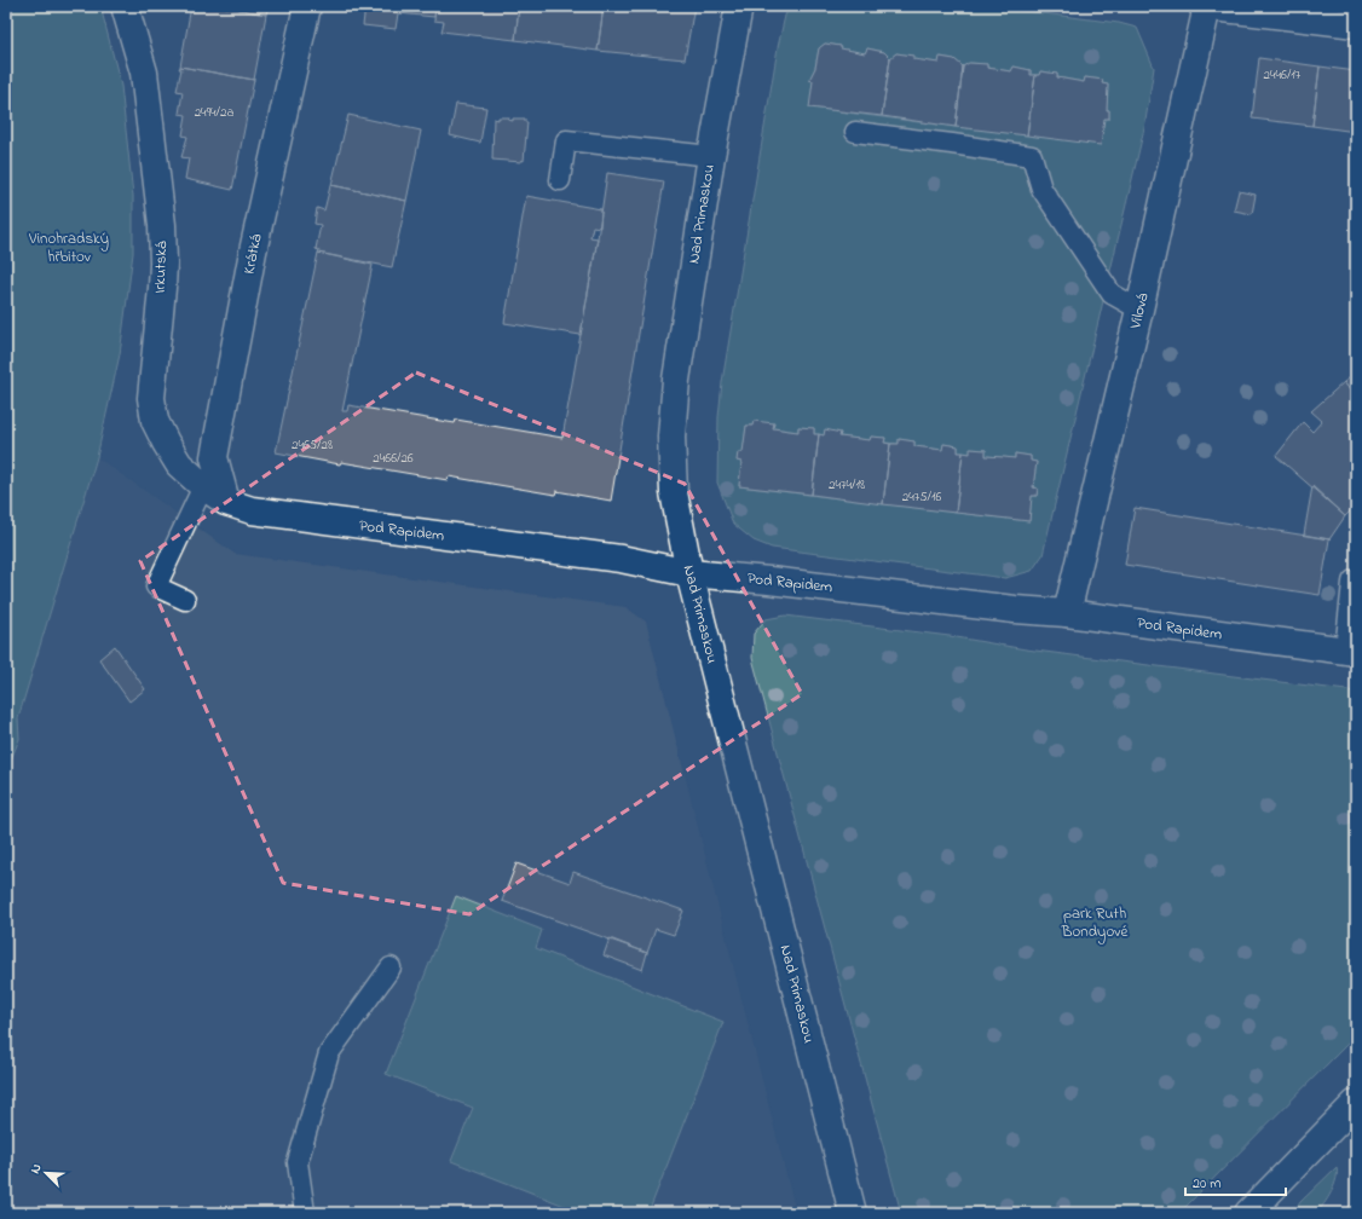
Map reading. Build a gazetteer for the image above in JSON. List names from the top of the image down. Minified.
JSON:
{"streets":{"street":["Nad Primaskou","Krátká","Irkutská","Vilová","Pod Rapidem"]},"crossings":[["Nad Primaskou","Pod Rapidem"],["Krátká","Irkutská"],["Krátká","Pod Rapidem"],["Irkutská","Pod Rapidem"],["Vilová","Pod Rapidem"]],"parks":["Vinohradský hřbitov","park Ruth Bondyové"],"house_numbers":["2446/17","2494/2a","2465/28","2466/26","2474/18","2475/16"],"scale_bar":"20 m","north":"top left"}
